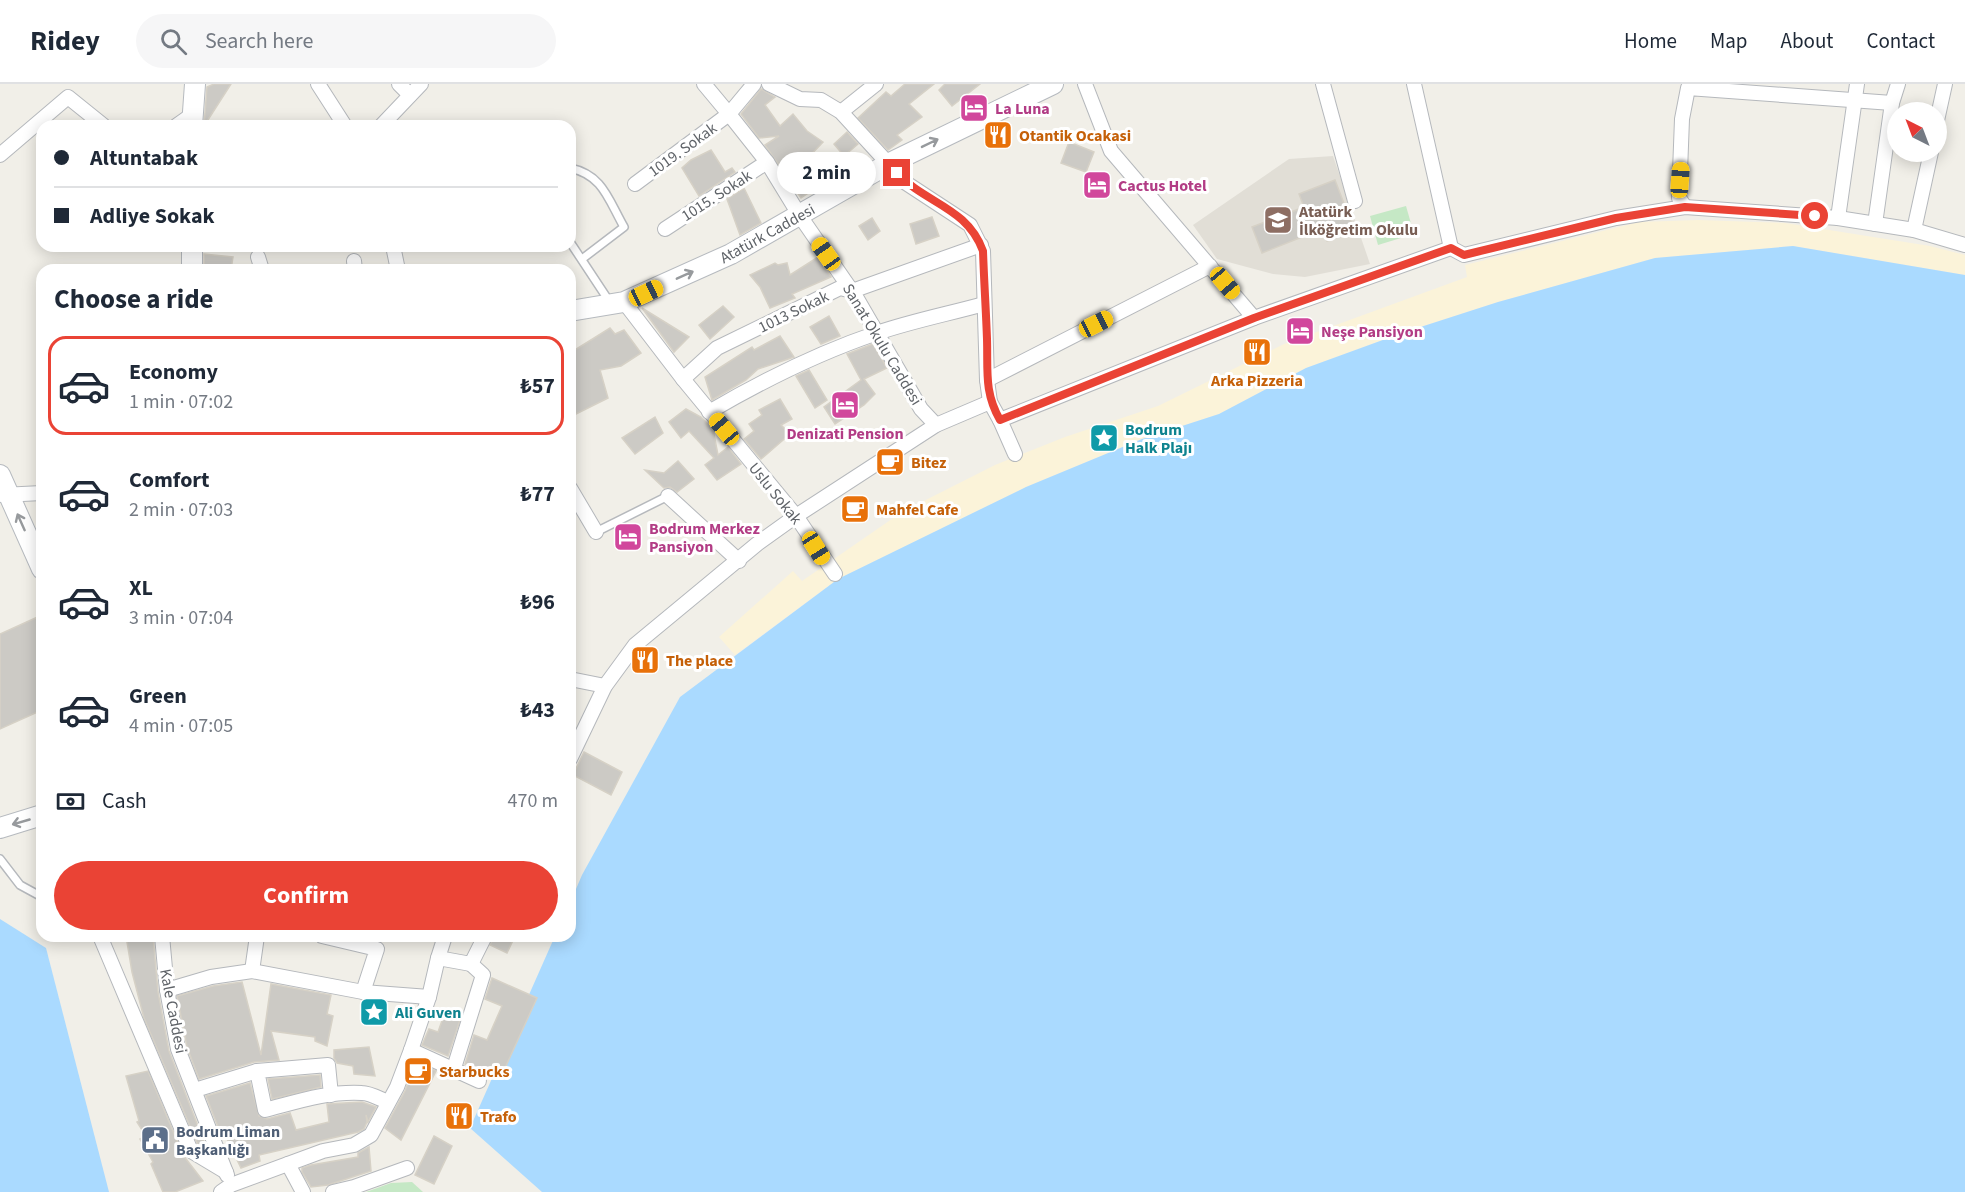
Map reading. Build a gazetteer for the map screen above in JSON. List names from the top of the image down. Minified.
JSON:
{"streets":{"street":["1019. Sokak","1015. Sokak","Atatürk Caddesi","1013 Sokak","Sanat Okulu Caddesi","Uslu Sokak","Kale Caddesi"]},"crossings":[["1019. Sokak","Sanat Okulu Caddesi"],["1015. Sokak","Sanat Okulu Caddesi"],["Atatürk Caddesi","Sanat Okulu Caddesi"],["Atatürk Caddesi","Uslu Sokak"],["1013 Sokak","Sanat Okulu Caddesi"],["1013 Sokak","Uslu Sokak"]],"places":{"hotel":["La Luna","Cactus Hotel","Neşe Pansiyon","Denizati Pension","Bodrum Merkez Pansiyon"],"restaurant":["Otantik Ocakasi","Arka Pizzeria","The place","Trafo"],"school or university":["Atatürk İlköğretim Okulu"],"place":["Bodrum Halk Plajı","Ali Guven"],"cafe":["Bitez","Mahfel Cafe","Starbucks"],"public building":["Bodrum Liman Başkanlığı"]},"north":"top left","page":{"header":"Ridey","search":"Search here","nav":["Home","Map","About","Contact"],"banner":["Altuntabak","Adliye Sokak"],"bubble":"2 min","heading":"Choose a ride","list":[{"name":"Economy","note":"1 min · 07:02","value":"₺57"},{"name":"Comfort","note":"2 min · 07:03","value":"₺77"},{"name":"XL","note":"3 min · 07:04","value":"₺96"},{"name":"Green","note":"4 min · 07:05","value":"₺43"}],"pay":["Cash","470 m"],"buttons":"Confirm"}}
